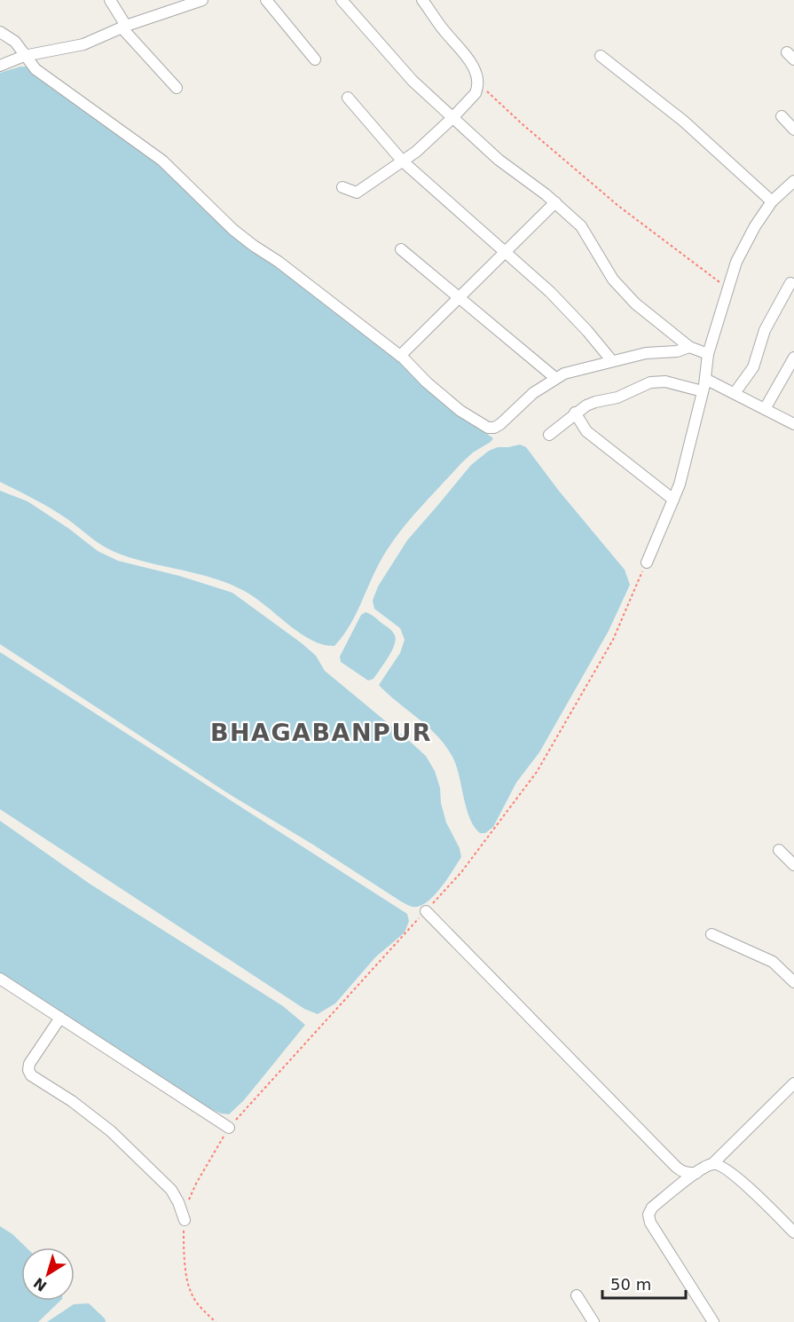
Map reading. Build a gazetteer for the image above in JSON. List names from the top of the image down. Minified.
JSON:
{"districts":["BHAGABANPUR"],"scale_bar":"50 m","north":"bottom left"}
